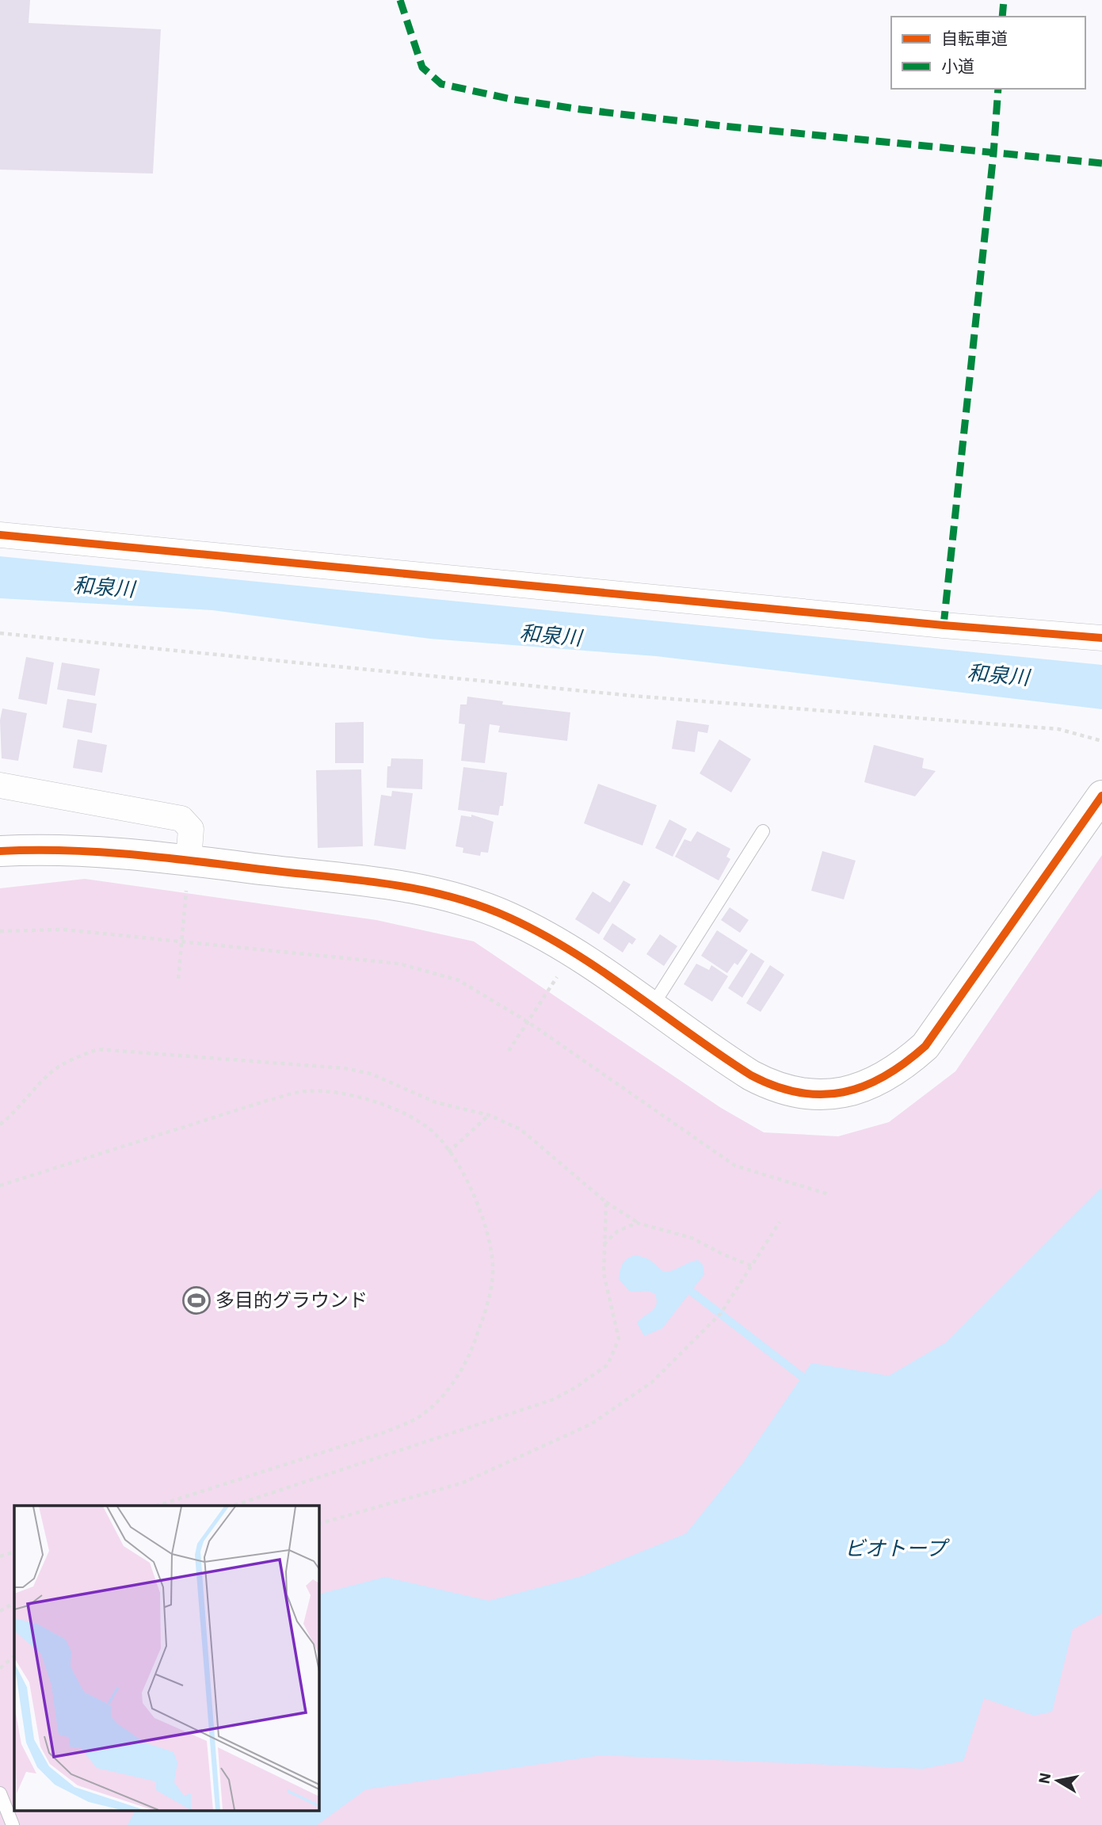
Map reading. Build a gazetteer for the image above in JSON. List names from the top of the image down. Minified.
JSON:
{"water":["和泉川","ビオトープ"],"places":{"sports":["多目的グラウンド"]},"legend":["自転車道","小道"],"north":"left"}
